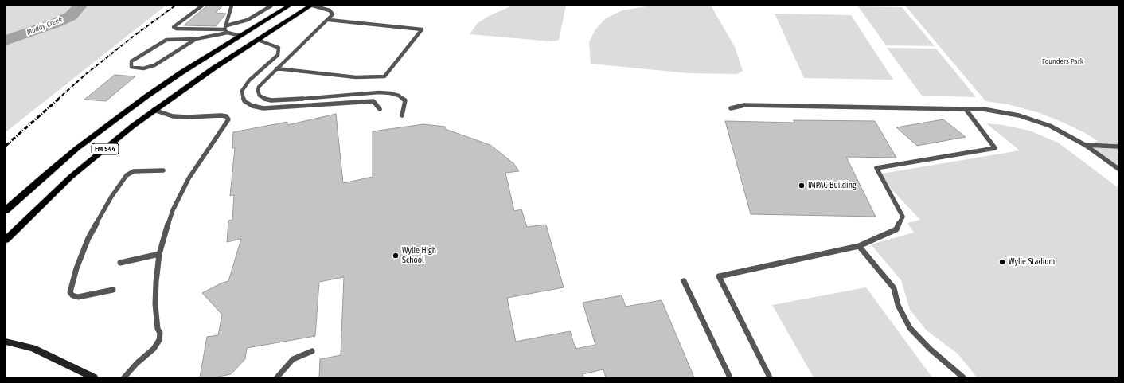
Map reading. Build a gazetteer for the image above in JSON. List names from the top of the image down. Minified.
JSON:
{"streets":{"main road":["FM 544"]},"water":["Muddy Creek"],"parks":["Founders Park"],"places":["IMPAC Building","Wylie High School","Wylie Stadium"]}
